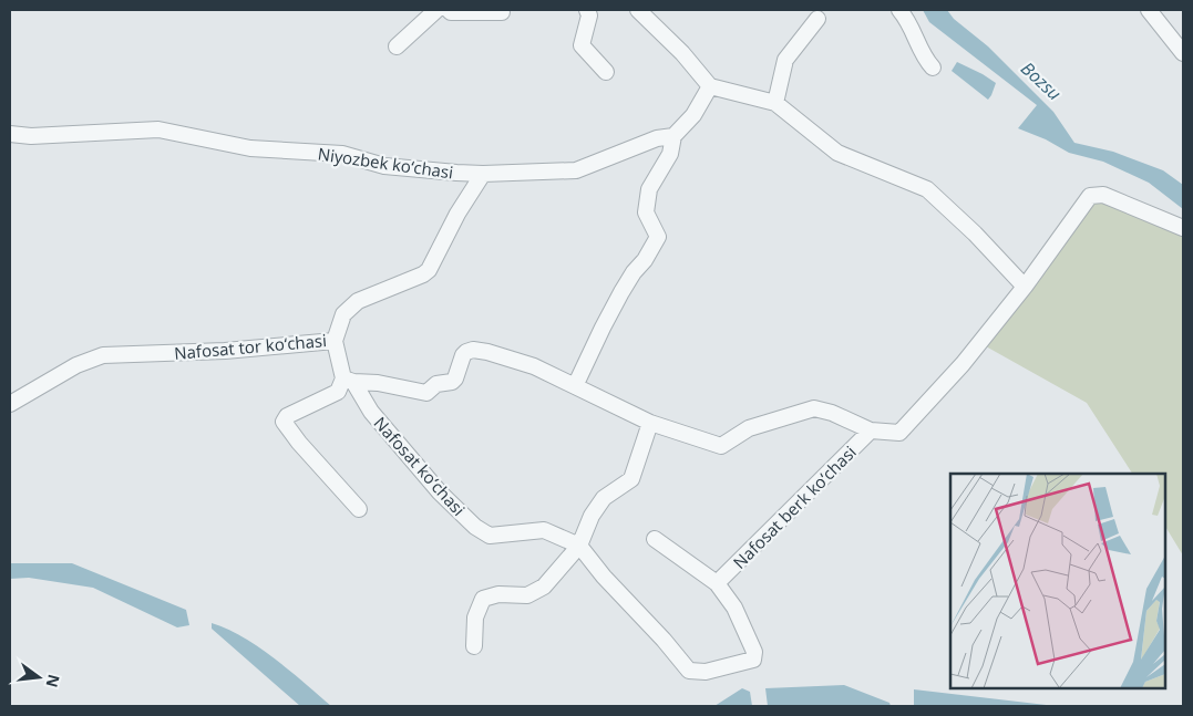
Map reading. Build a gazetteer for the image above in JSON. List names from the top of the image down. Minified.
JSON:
{"streets":{"street":["Niyozbek ko‘chasi","Nafosat tor ko‘chasi","Nafosat ko‘chasi","Nafosat berk ko‘chasi"]},"crossings":[["Niyozbek ko‘chasi","Nafosat tor ko‘chasi"],["Nafosat tor ko‘chasi","Nafosat ko‘chasi"]],"water":["Bozsu"],"north":"right"}
